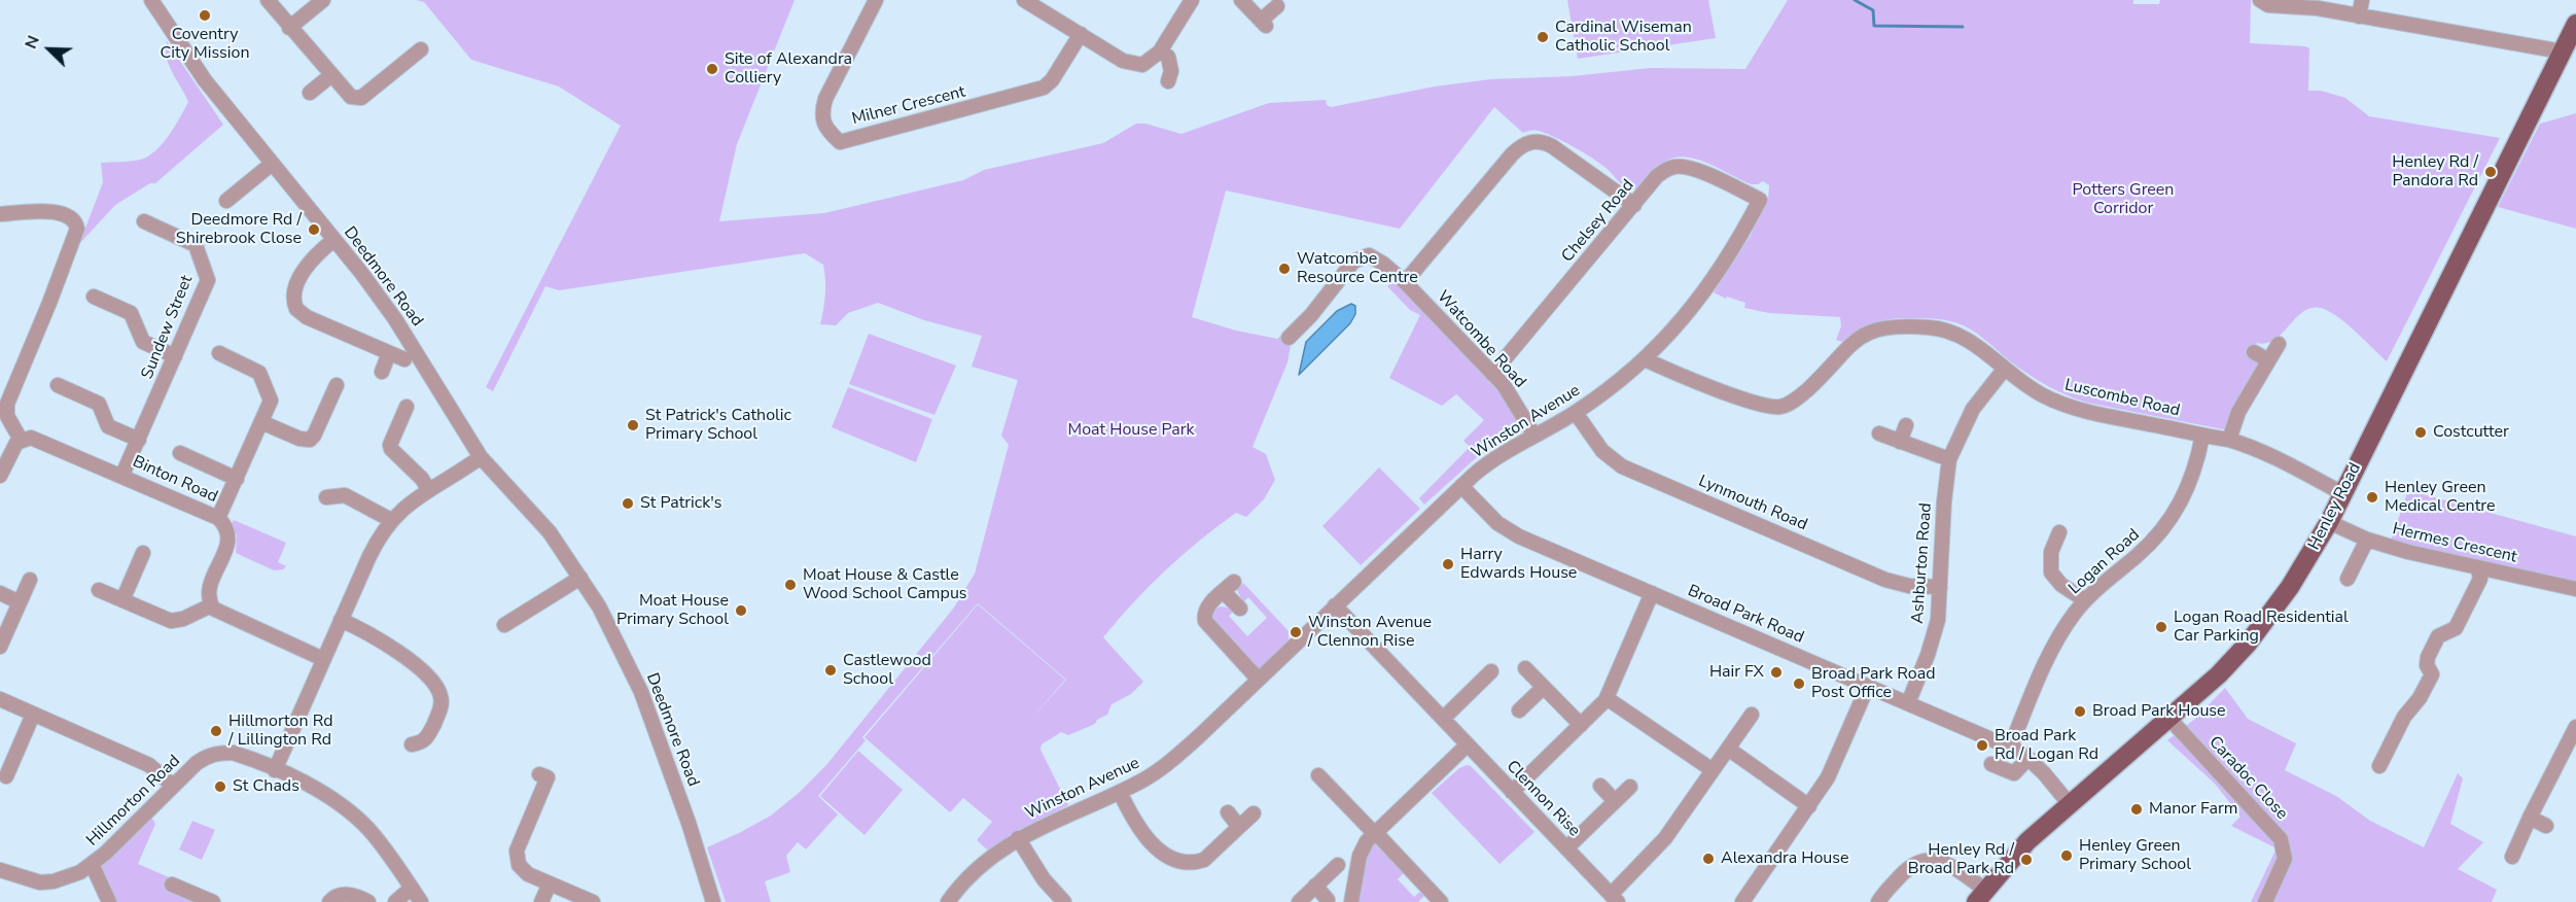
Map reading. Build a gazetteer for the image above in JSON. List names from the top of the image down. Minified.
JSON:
{"streets":{"main road":["Henley Road"],"street":["Milner Crescent","Chelsey Road","Deedmore Road","Sundew Street","Watcombe Road","Luscombe Road","Winston Avenue","Binton Road","Lynmouth Road","Hermes Crescent","Logan Road","Ashburton Road","Broad Park Road","Caradoc Close","Clennon Rise","Hillmorton Road"]},"crossings":[["Chelsey Road","Watcombe Road"],["Chelsey Road","Winston Avenue"],["Sundew Street","Binton Road"],["Watcombe Road","Winston Avenue"],["Luscombe Road","Winston Avenue"],["Luscombe Road","Henley Road"],["Luscombe Road","Logan Road"],["Luscombe Road","Ashburton Road"],["Winston Avenue","Lynmouth Road"],["Winston Avenue","Broad Park Road"],["Winston Avenue","Clennon Rise"],["Lynmouth Road","Ashburton Road"],["Henley Road","Hermes Crescent"],["Henley Road","Broad Park Road"],["Henley Road","Caradoc Close"],["Logan Road","Broad Park Road"],["Ashburton Road","Broad Park Road"]],"parks":["Potters Green Corridor","Moat House Park"],"places":["Coventry City Mission","Cardinal Wiseman Catholic School","Site of Alexandra Colliery","Henley Rd / Pandora Rd","Deedmore Rd / Shirebrook Close","Watcombe Resource Centre","St Patrick's Catholic Primary School","Costcutter","Henley Green Medical Centre","St Patrick's","Harry Edwards House","Moat House & Castle Wood School Campus","Moat House Primary School","Logan Road Residential Car Parking","Winston Avenue / Clennon Rise","Castlewood School","Hair FX","Broad Park Road Post Office","Broad Park House","Hillmorton Rd / Lillington Rd","Broad Park Rd / Logan Rd","St Chads","Manor Farm","Henley Green Primary School","Alexandra House","Henley Rd / Broad Park Rd"],"north":"top left"}
